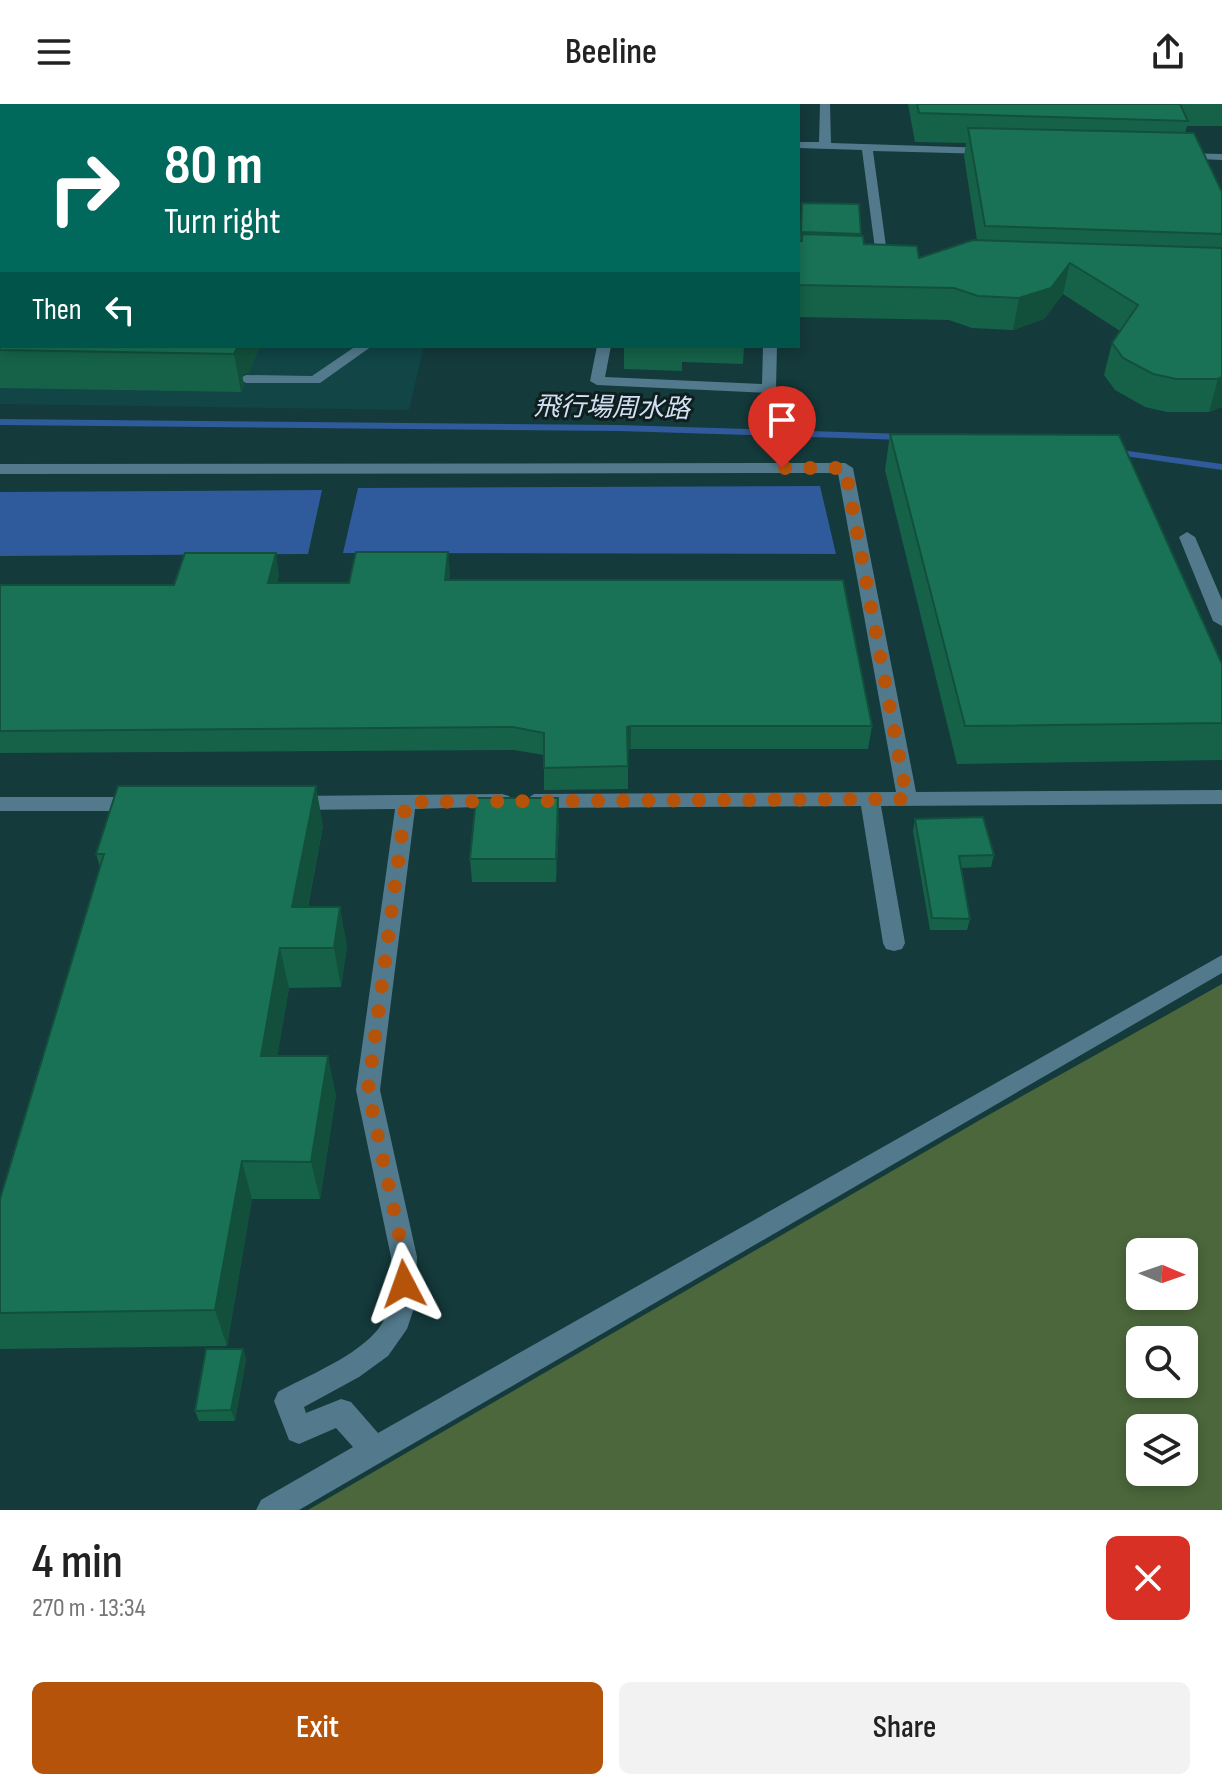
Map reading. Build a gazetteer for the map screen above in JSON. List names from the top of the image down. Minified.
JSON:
{"water":["飛行場周水路"],"north":"right","page":{"header":"Beeline","turn":["80 m","Turn right"],"then":"Then","heading":["4 min","270 m · 13:34"],"buttons":["Exit","Share"]}}
